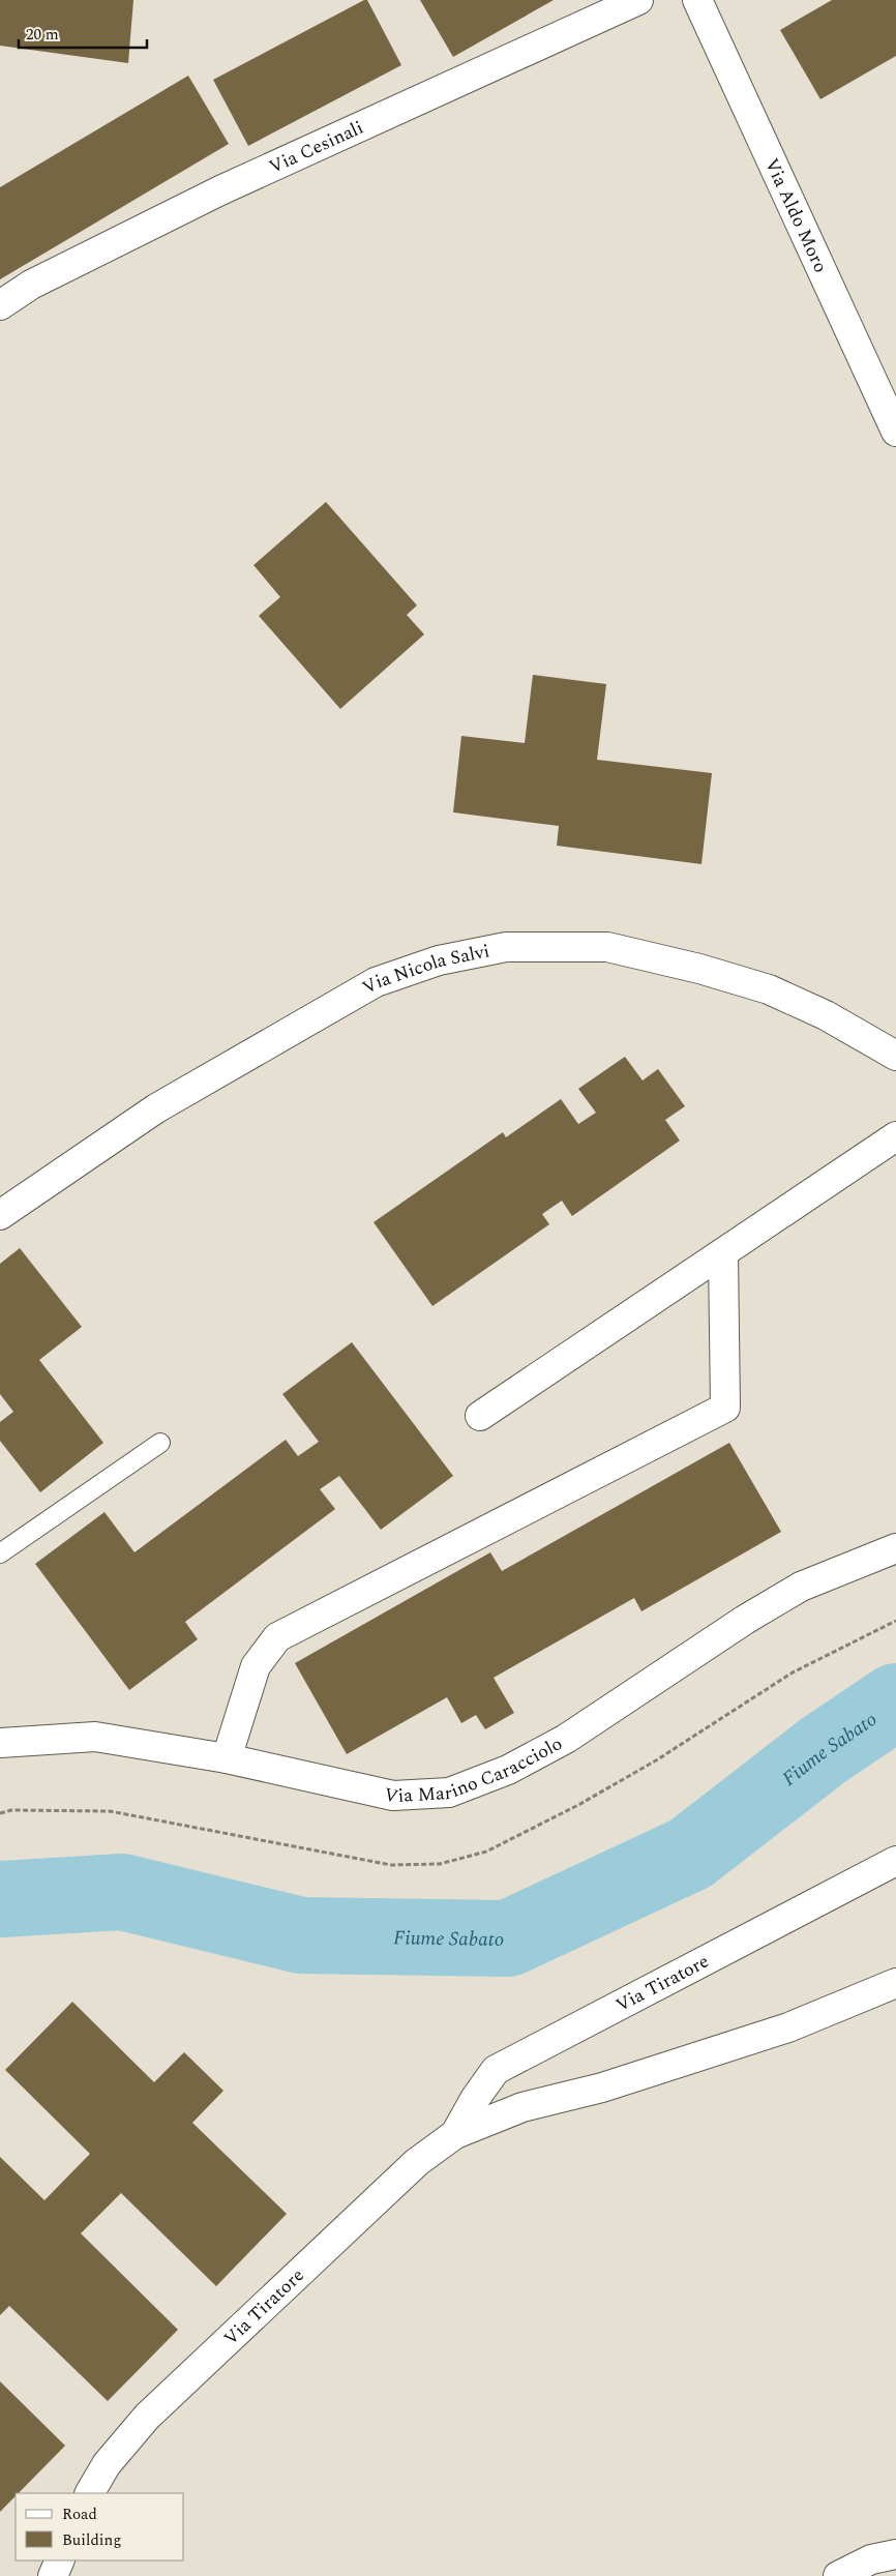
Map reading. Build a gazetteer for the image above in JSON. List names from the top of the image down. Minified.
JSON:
{"streets":{"street":["Via Cesinali","Via Aldo Moro","Via Nicola Salvi","Via Marino Caracciolo","Via Tiratore"]},"water":["Fiume Sabato"],"legend":["Road","Building"],"scale_bar":"20 m"}
